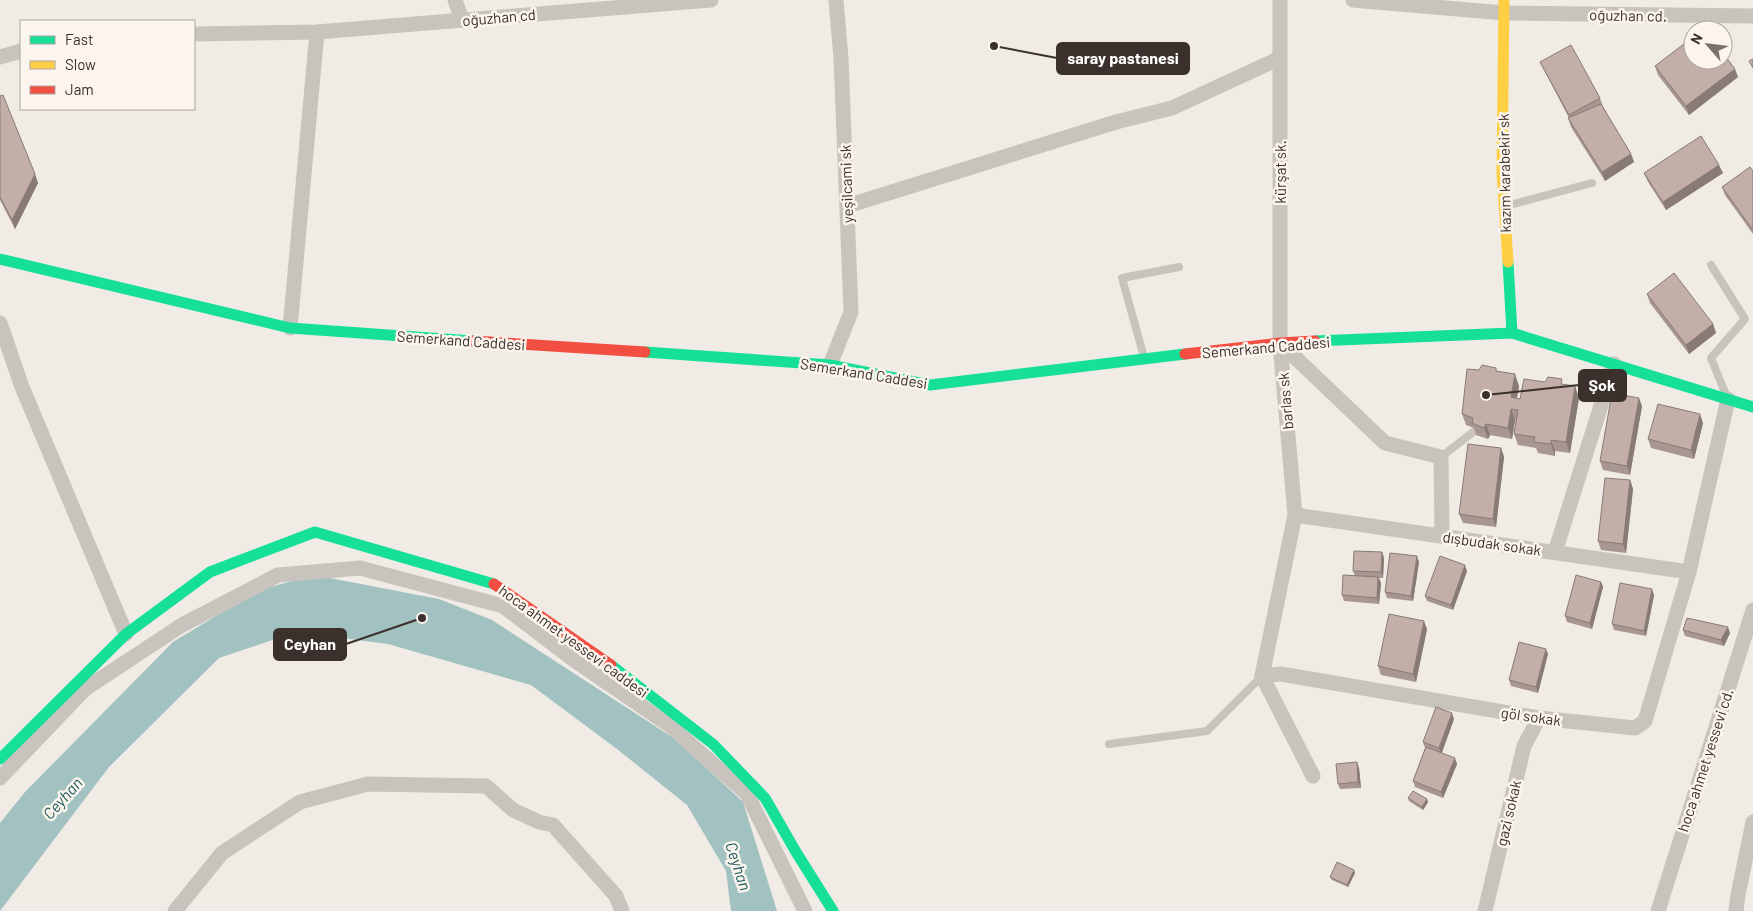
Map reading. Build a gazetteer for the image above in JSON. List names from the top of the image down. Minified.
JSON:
{"streets":{"street":["oğuzhan cd.","oğuzhan cd","kürşat sk.","kazım karabekir sk","yeşilcami sk","Semerkand Caddesi","barlas sk","dışbudak sokak","hoca ahmet yessevi caddesi","göl sokak","hoca ahmet yessevi cd.","gazi sokak"]},"crossings":[["oğuzhan cd.","kazım karabekir sk"],["kürşat sk.","Semerkand Caddesi"],["kürşat sk.","barlas sk"],["kazım karabekir sk","Semerkand Caddesi"],["yeşilcami sk","Semerkand Caddesi"],["Semerkand Caddesi","barlas sk"],["Semerkand Caddesi","göl sokak"],["barlas sk","dışbudak sokak"],["barlas sk","göl sokak"],["dışbudak sokak","göl sokak"],["göl sokak","gazi sokak"]],"water":["Ceyhan"],"places":["saray pastanesi","Şok","Ceyhan"],"legend":["Fast","Slow","Jam"],"north":"top left"}
